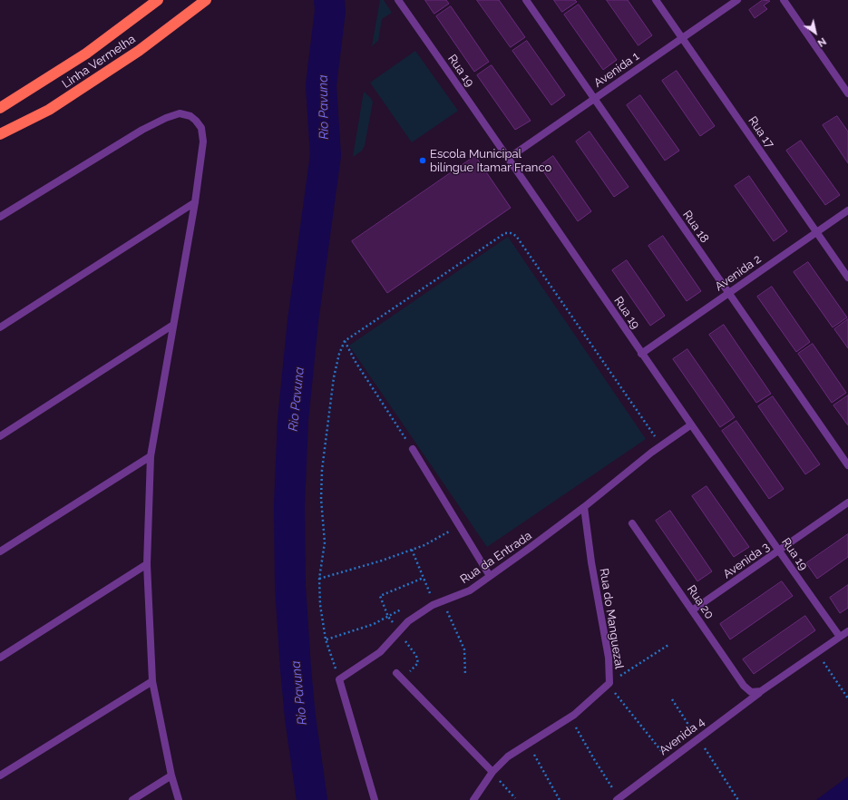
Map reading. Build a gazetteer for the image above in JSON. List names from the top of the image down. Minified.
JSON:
{"streets":{"highway":["Linha Vermelha"],"street":["Avenida 1","Rua 19","Rua 17","Rua 18","Avenida 2","Rua da Entrada","Avenida 3","Rua 20","Rua do Manguezal","Avenida 4"]},"crossings":[["Avenida 1","Rua 19"],["Avenida 1","Rua 17"],["Avenida 1","Rua 18"],["Rua 19","Avenida 2"],["Rua 19","Rua da Entrada"],["Rua 19","Avenida 3"],["Rua 19","Avenida 4"],["Rua 17","Avenida 2"],["Rua 18","Avenida 2"],["Rua da Entrada","Rua do Manguezal"],["Avenida 3","Rua 20"],["Rua 20","Avenida 4"]],"water":["Rio Pavuna"],"places":["Escola Municipal bilíngue Itamar Franco"],"north":"bottom right"}
